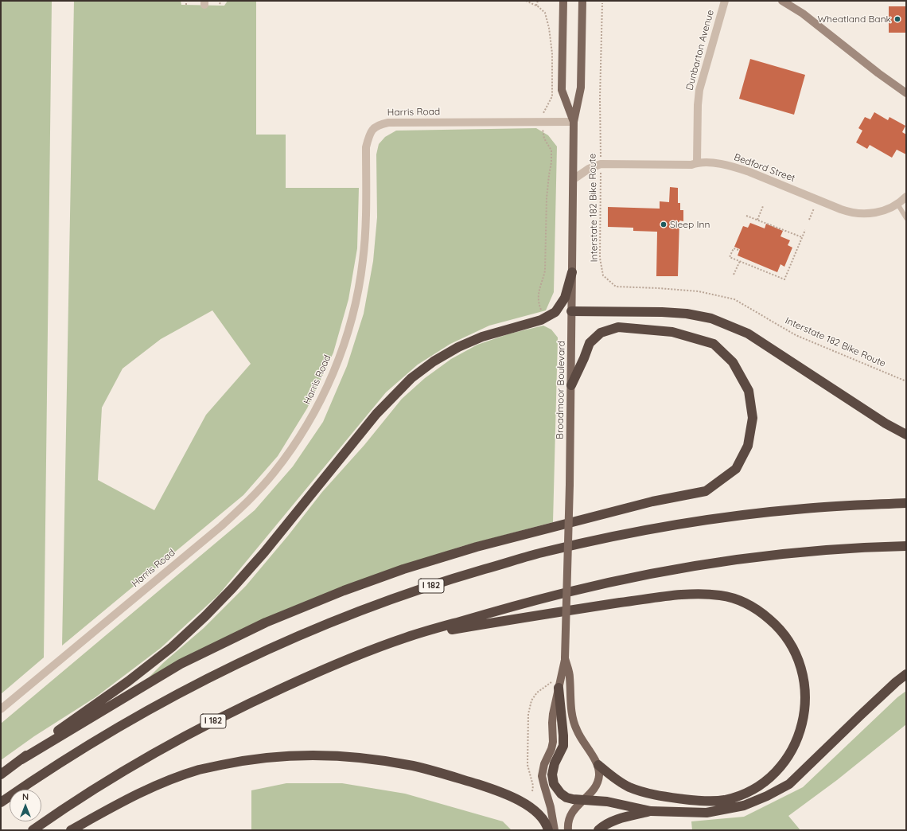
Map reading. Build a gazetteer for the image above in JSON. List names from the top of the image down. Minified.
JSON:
{"streets":{"highway":["I 182"],"main road":["Broadmoor Boulevard"],"street":["Dunbarton Avenue","Harris Road","Bedford Street"],"path":["Interstate 182 Bike Route"]},"crossings":[["Dunbarton Avenue","Bedford Street"],["Harris Road","Broadmoor Boulevard"],["Bedford Street","Interstate 182 Bike Route"],["Bedford Street","Broadmoor Boulevard"]],"places":["Wheatland Bank","Sleep Inn"],"north":"top"}
